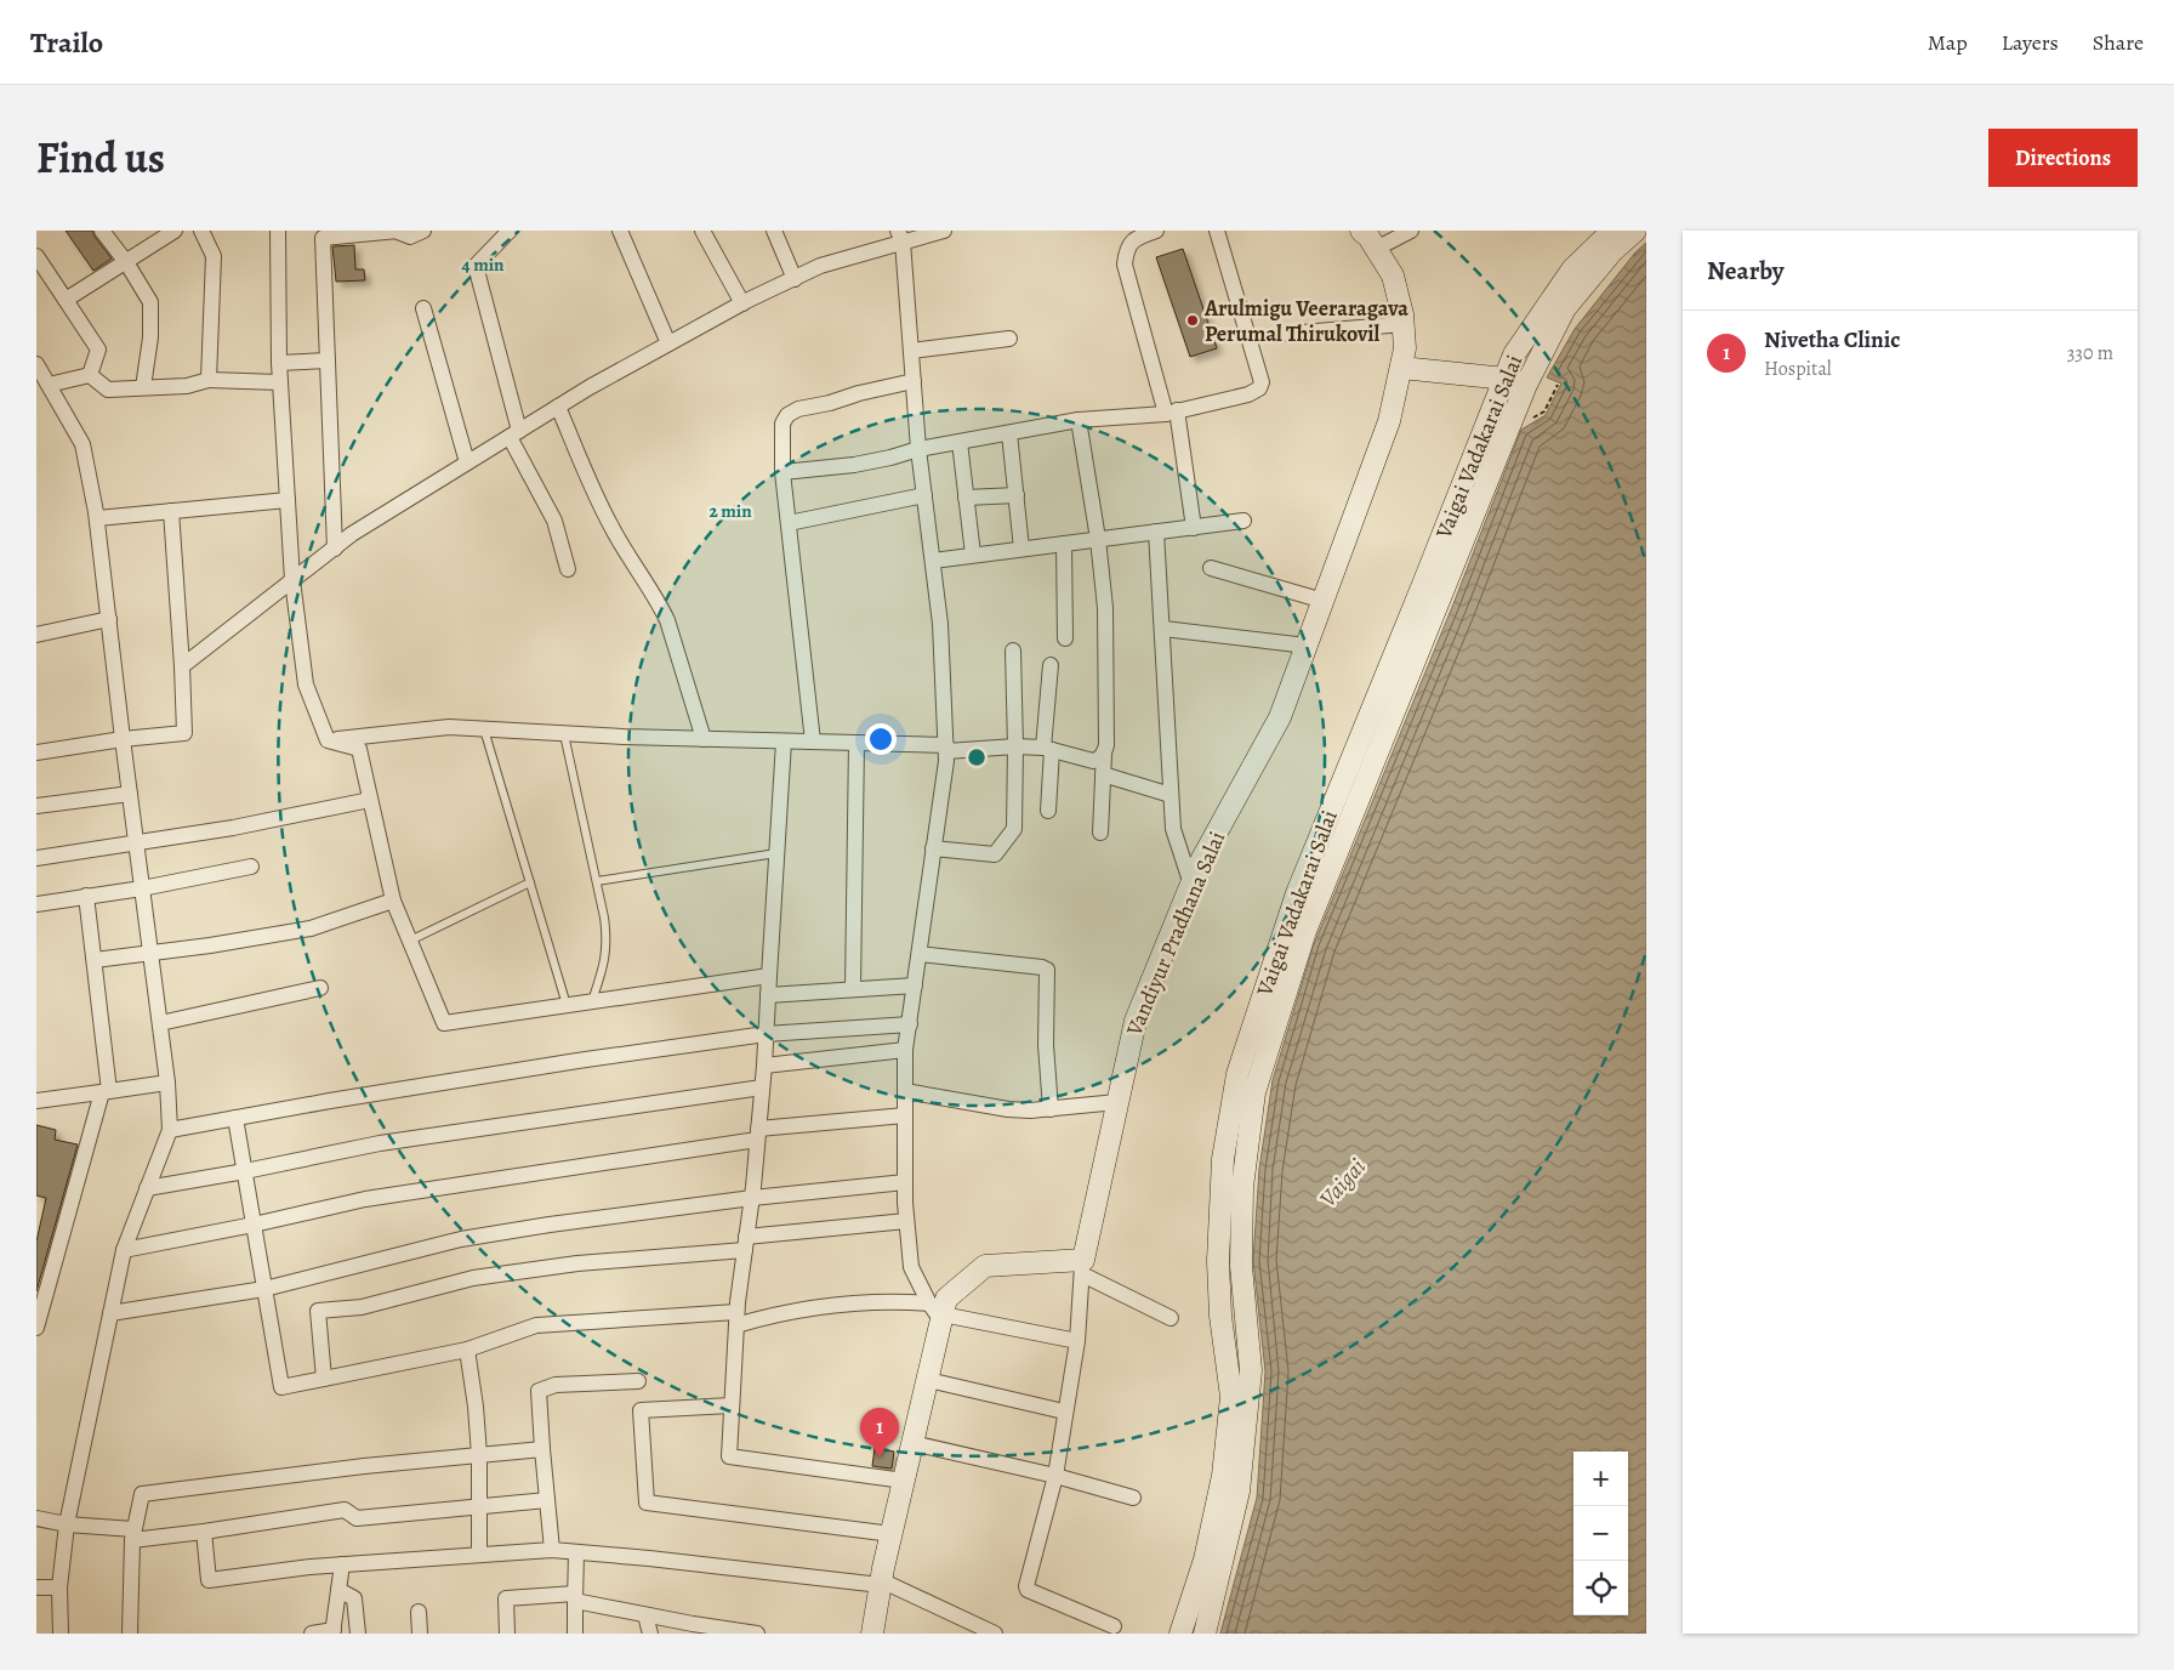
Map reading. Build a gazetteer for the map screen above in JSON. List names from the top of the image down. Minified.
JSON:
{"streets":{"street":["Vaigai Vadakarai Salai","Vandiyur Pradhana Salai"]},"water":["Vaigai"],"places":["Arulmigu Veeraragava Perumal Thirukovil"],"page":{"header":"Trailo","nav":["Map","Layers","Share"],"title":"Find us","buttons":"Directions","heading":"Nearby","list":[{"mark":"1","name":"Nivetha Clinic","note":"Hospital","value":"330 m"}],"pins":"1","map_buttons":["+","−"]},"rings":["4 min","2 min"]}
